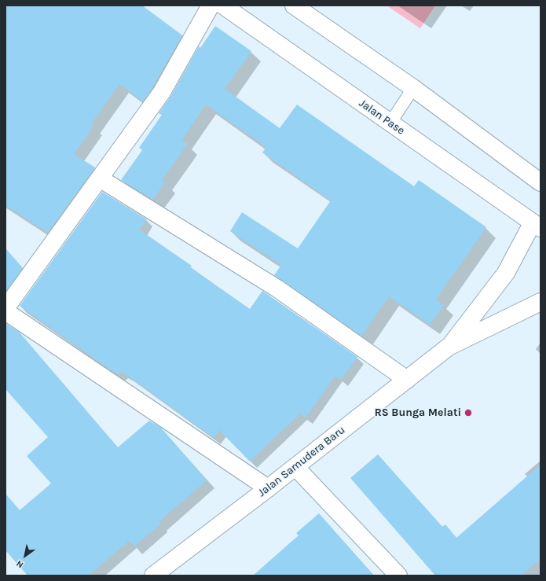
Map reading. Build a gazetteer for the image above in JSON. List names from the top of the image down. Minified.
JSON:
{"streets":{"street":["Jalan Pase","Jalan Samudera Baru"]},"crossings":[["Jalan Pase","Jalan Samudera Baru"]],"places":["RS Bunga Melati"],"north":"bottom left"}
